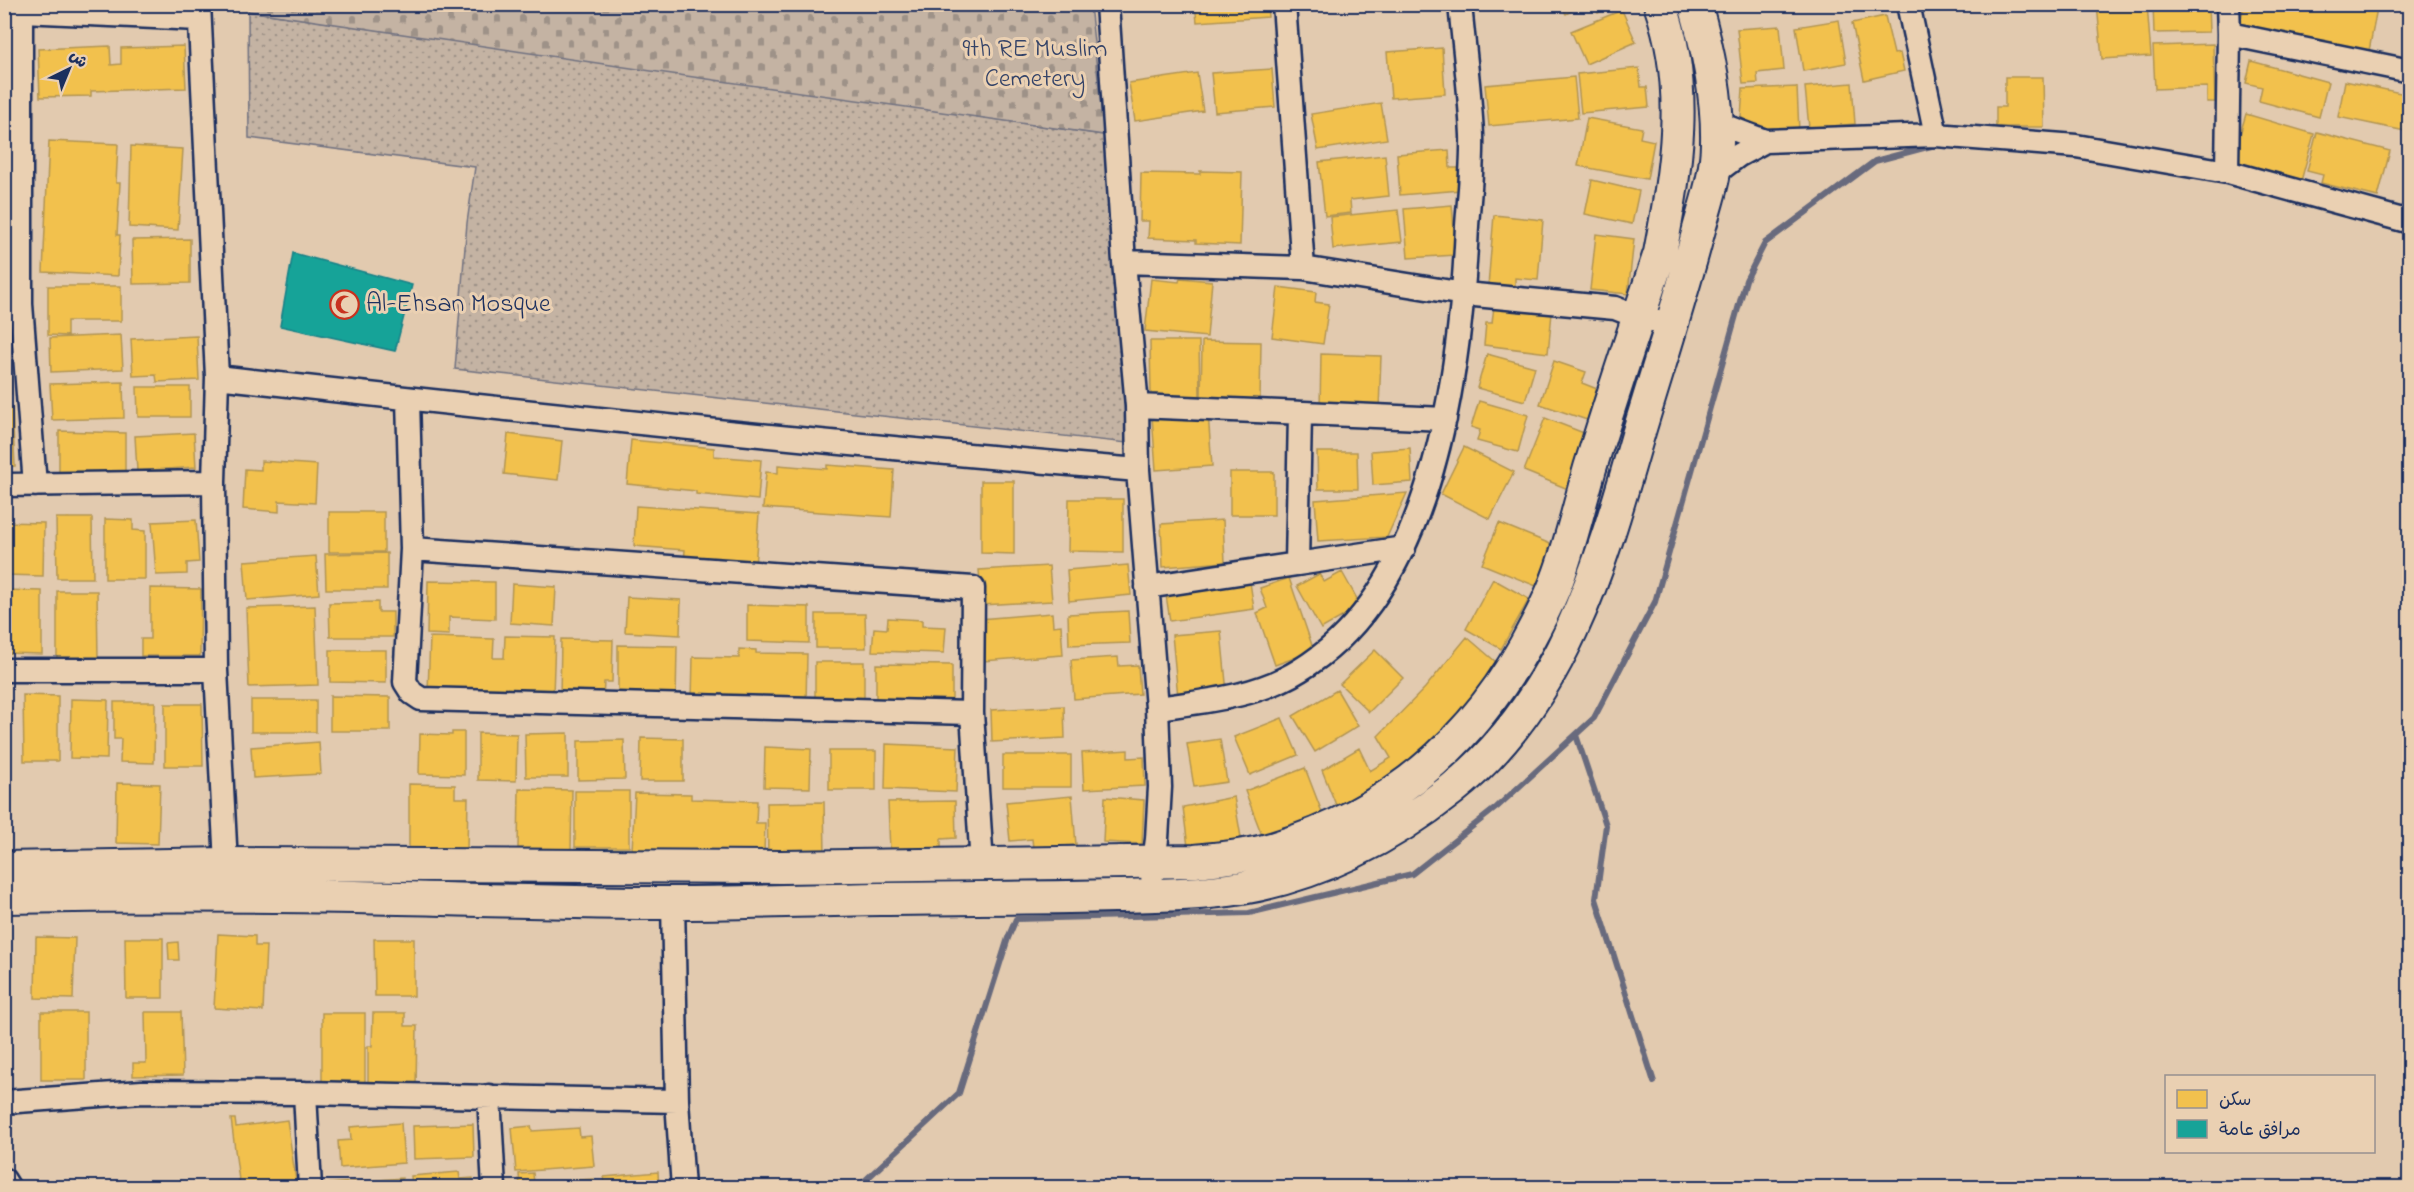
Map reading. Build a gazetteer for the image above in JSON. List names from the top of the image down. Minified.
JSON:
{"parks":["9th RE Muslim Cemetery"],"places":{"mosque":["Al-Ehsan Mosque"]},"legend":["سكن","مرافق عامة"],"north":"top right"}
